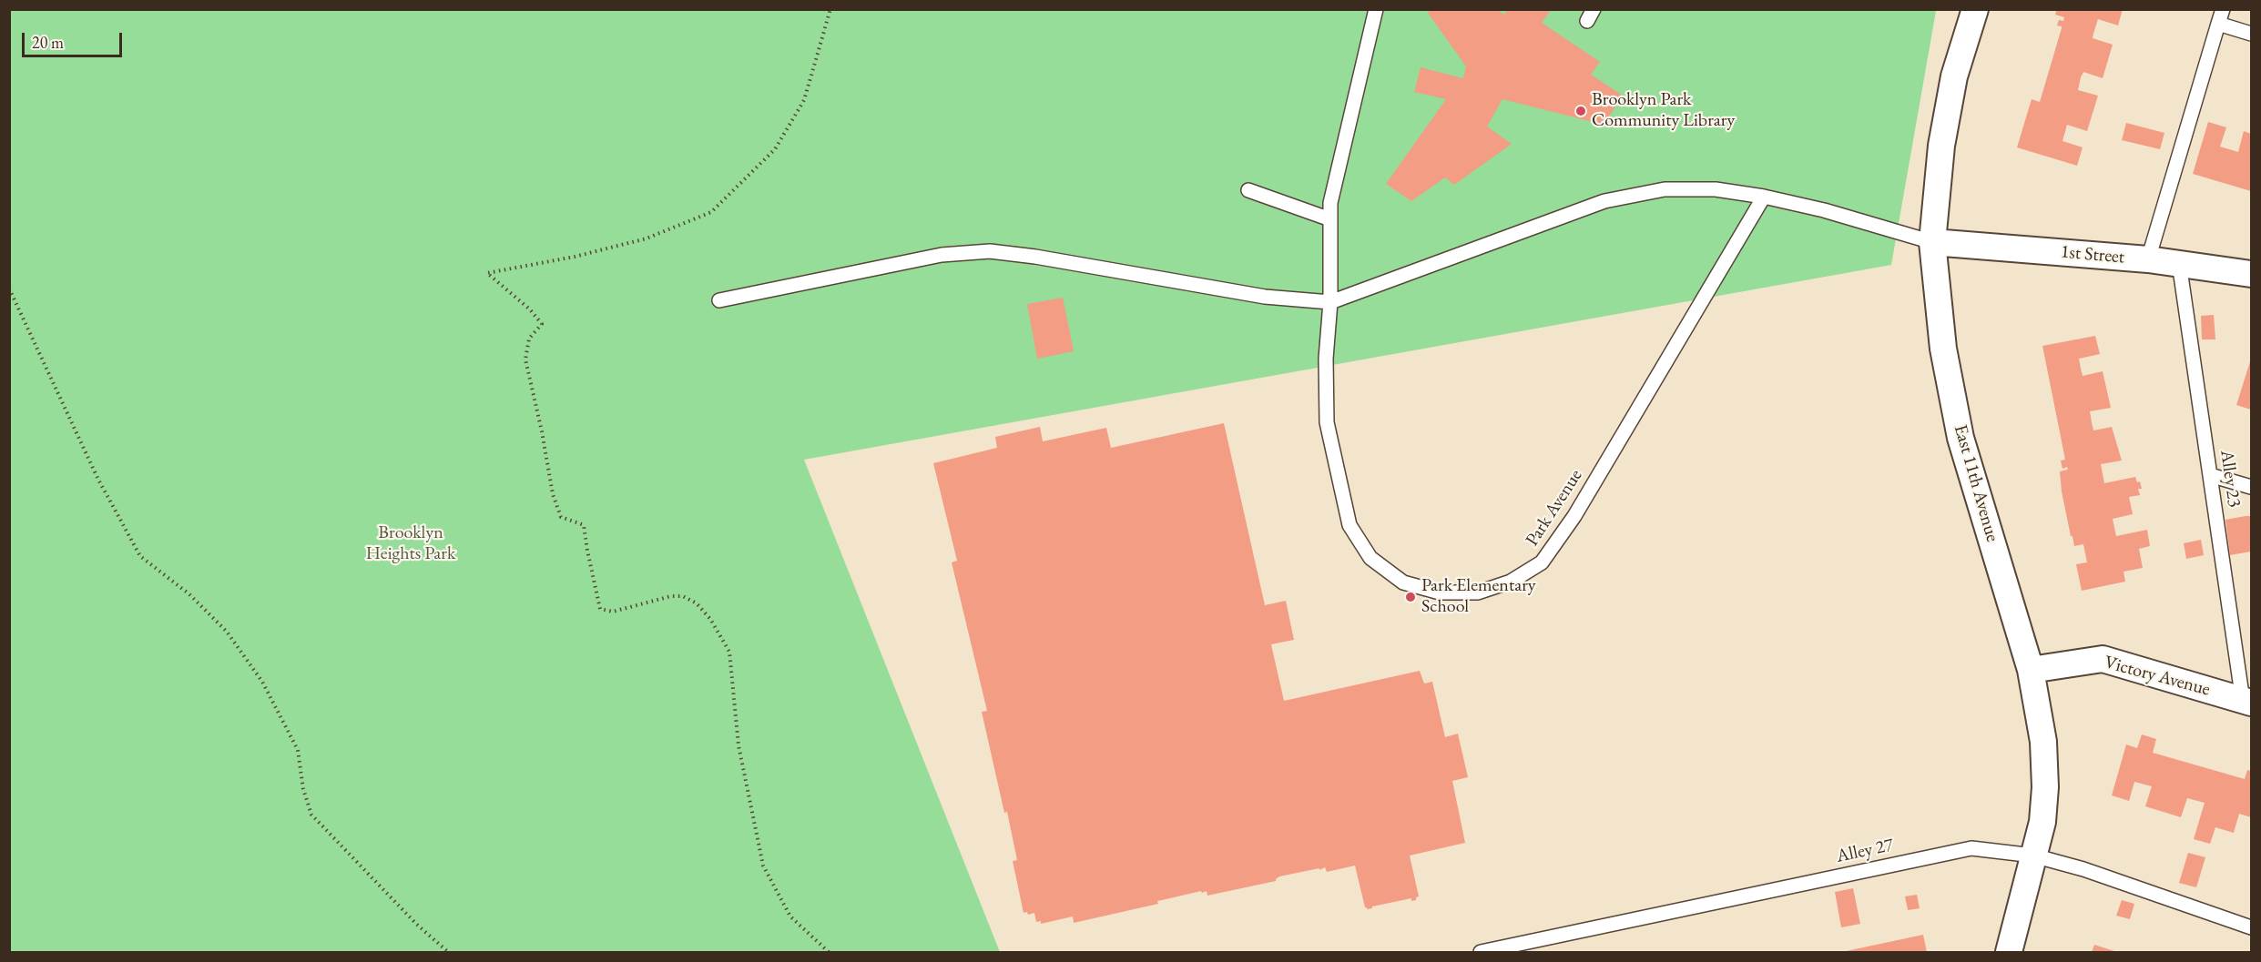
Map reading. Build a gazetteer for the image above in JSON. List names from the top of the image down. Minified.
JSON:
{"streets":{"street":["1st Street","East 11th Avenue","Victory Avenue"],"lane":["Alley 23","Park Avenue","Alley 27"]},"crossings":[["1st Street","Alley 23"],["1st Street","East 11th Avenue"],["Alley 23","Victory Avenue"],["East 11th Avenue","Victory Avenue"],["East 11th Avenue","Alley 27"]],"parks":["Brooklyn Heights Park"],"places":["Brooklyn Park Community Library","Park Elementary School"],"scale_bar":"20 m"}
